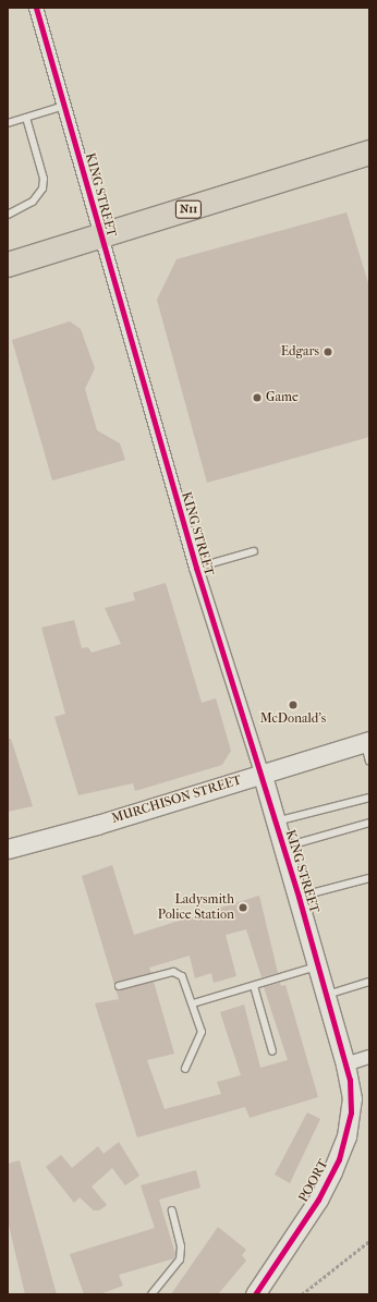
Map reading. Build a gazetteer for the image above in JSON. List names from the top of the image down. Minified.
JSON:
{"streets":{"highway":["N11"],"street":["KING STREET","MURCHISON STREET","POORT"]},"crossings":[["KING STREET","N11"],["KING STREET","MURCHISON STREET"],["KING STREET","POORT"]],"places":["Edgars","Game","McDonald's","Ladysmith Police Station"]}
